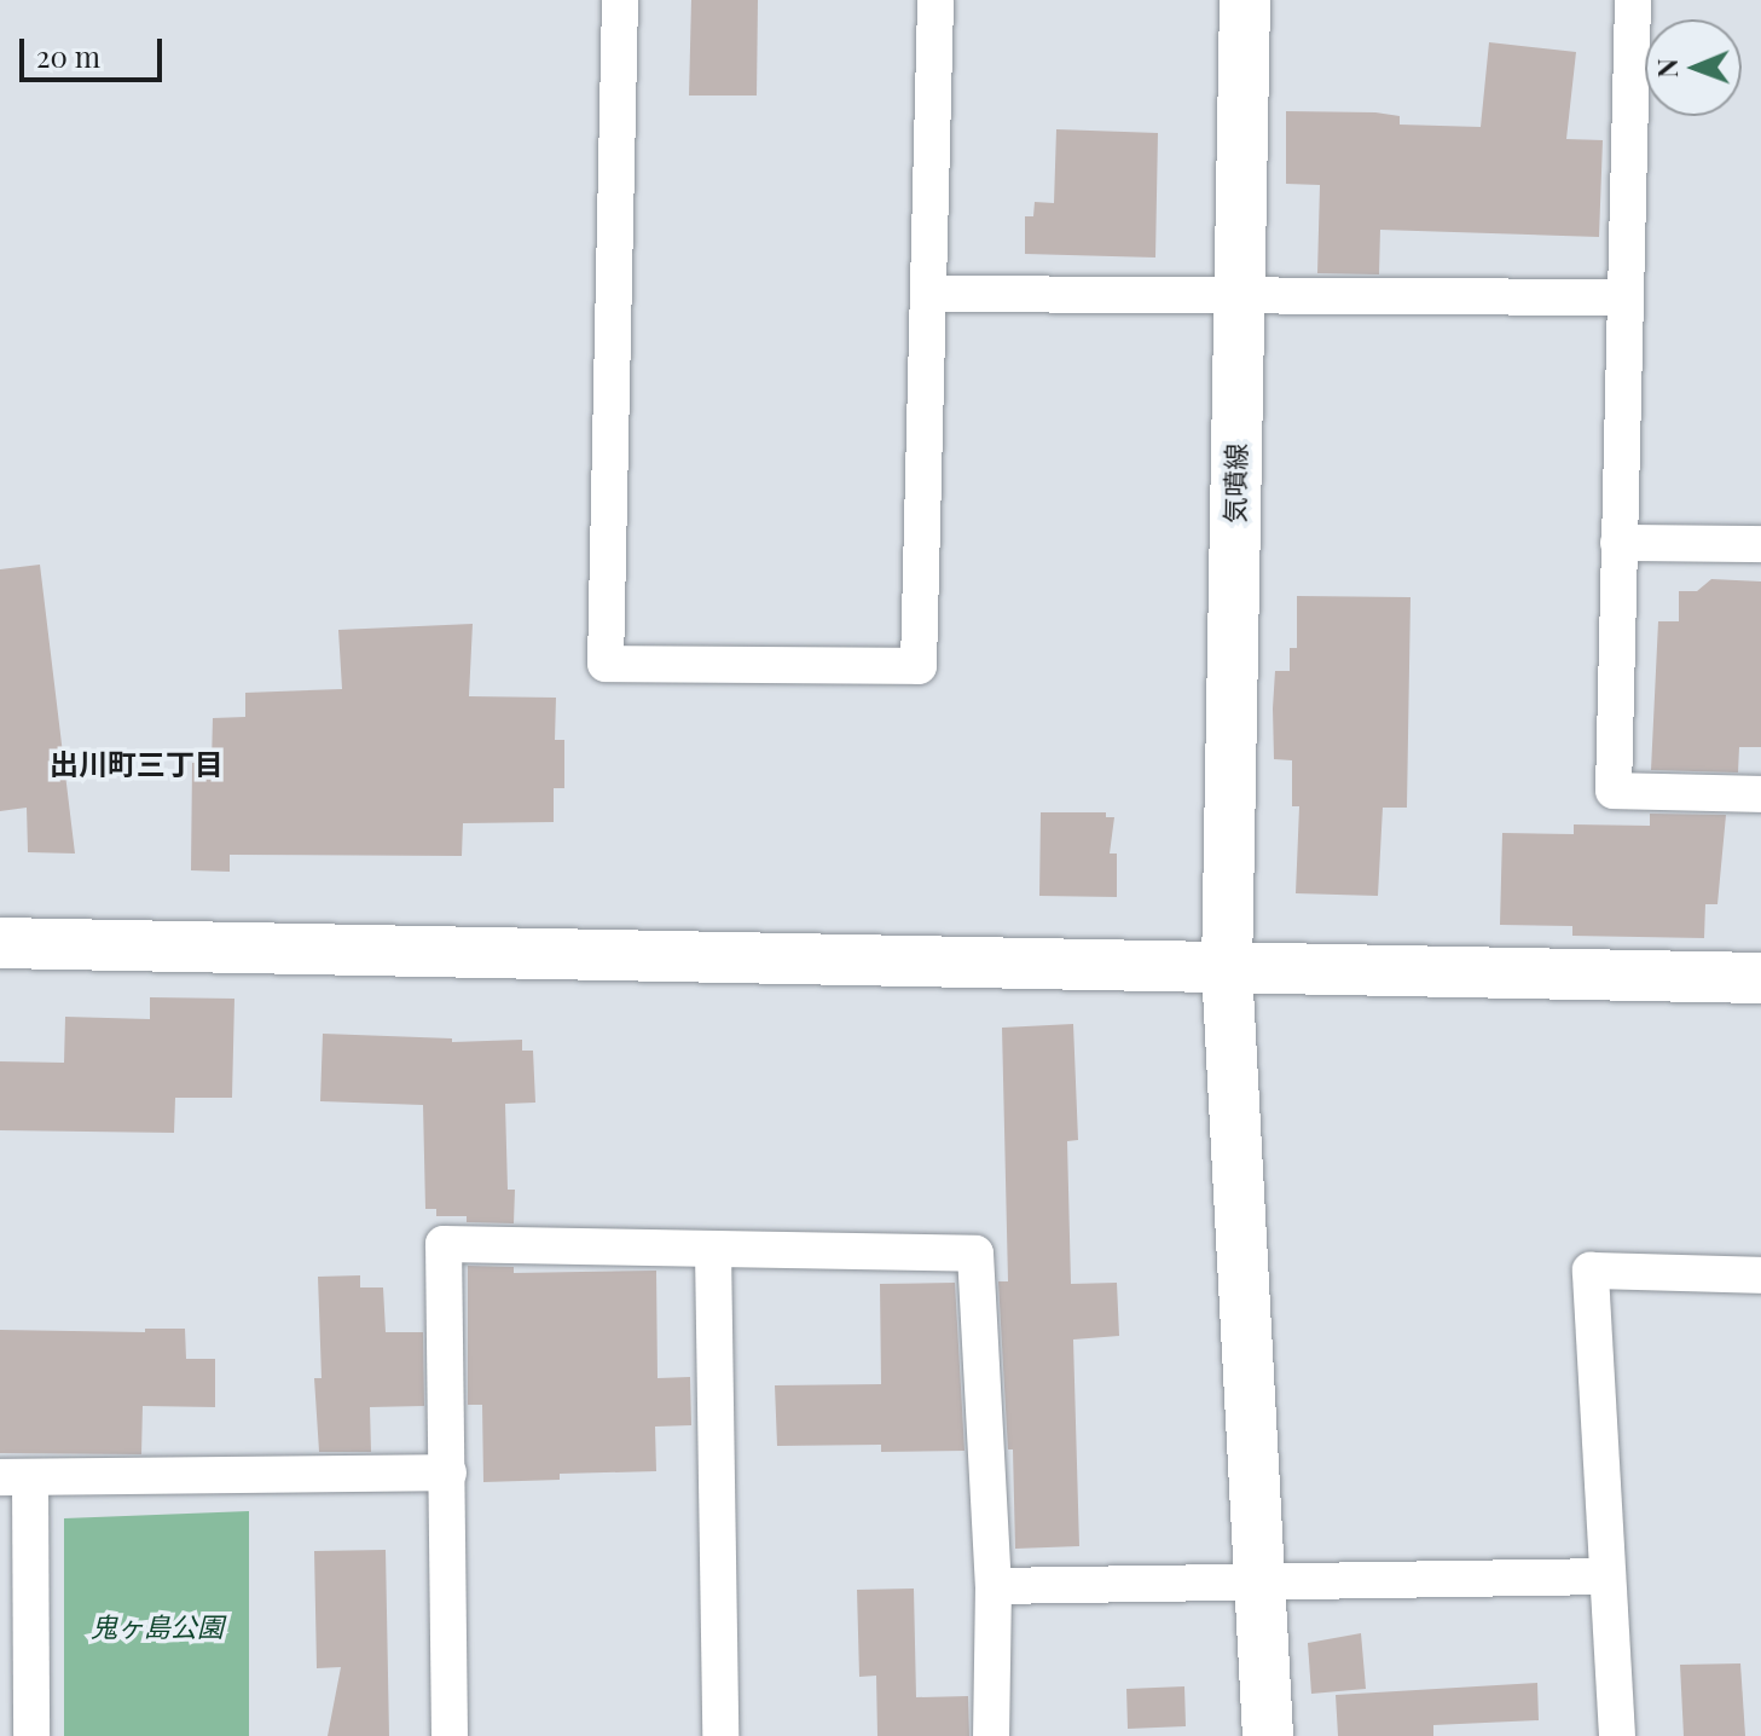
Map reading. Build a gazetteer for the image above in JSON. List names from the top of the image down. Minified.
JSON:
{"streets":{"street":["気噴線"]},"districts":["出川町三丁目"],"parks":["鬼ヶ島公園"],"scale_bar":"20 m","north":"left"}
